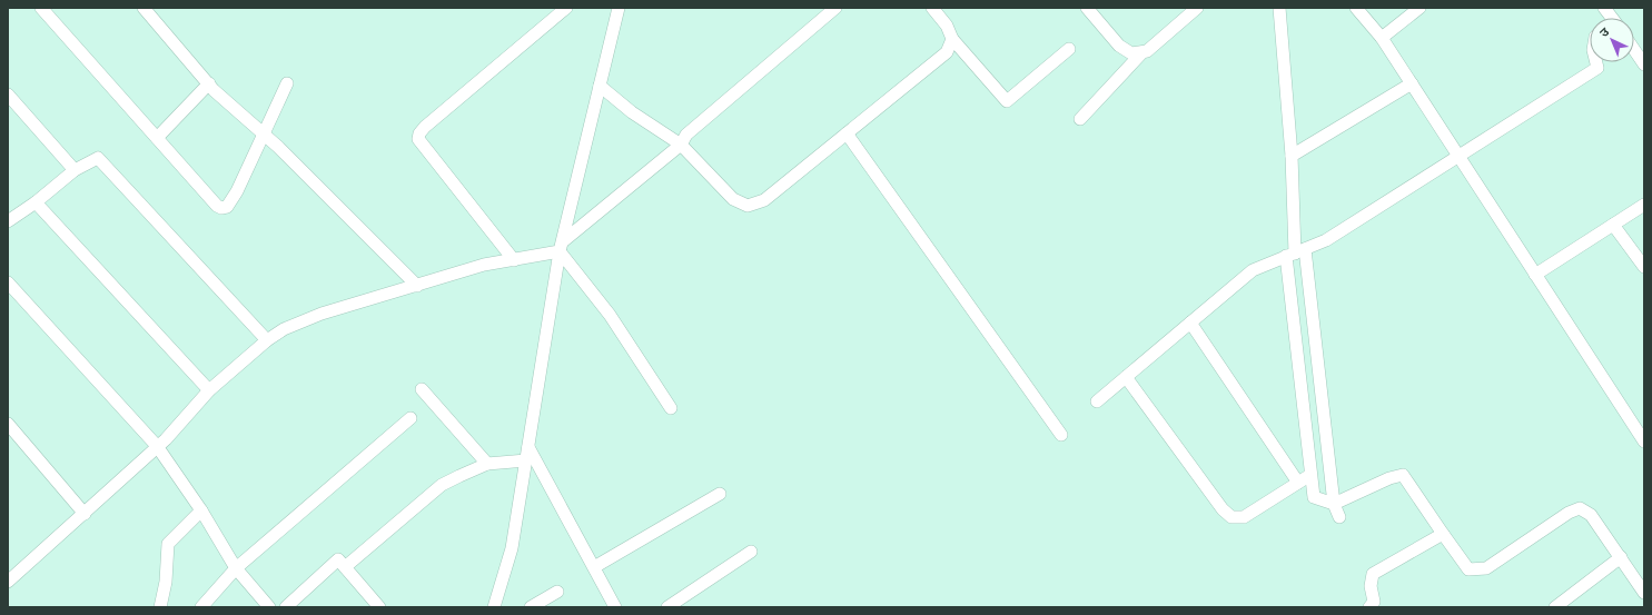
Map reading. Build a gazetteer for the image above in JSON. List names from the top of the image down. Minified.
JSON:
{"north":"top left"}
